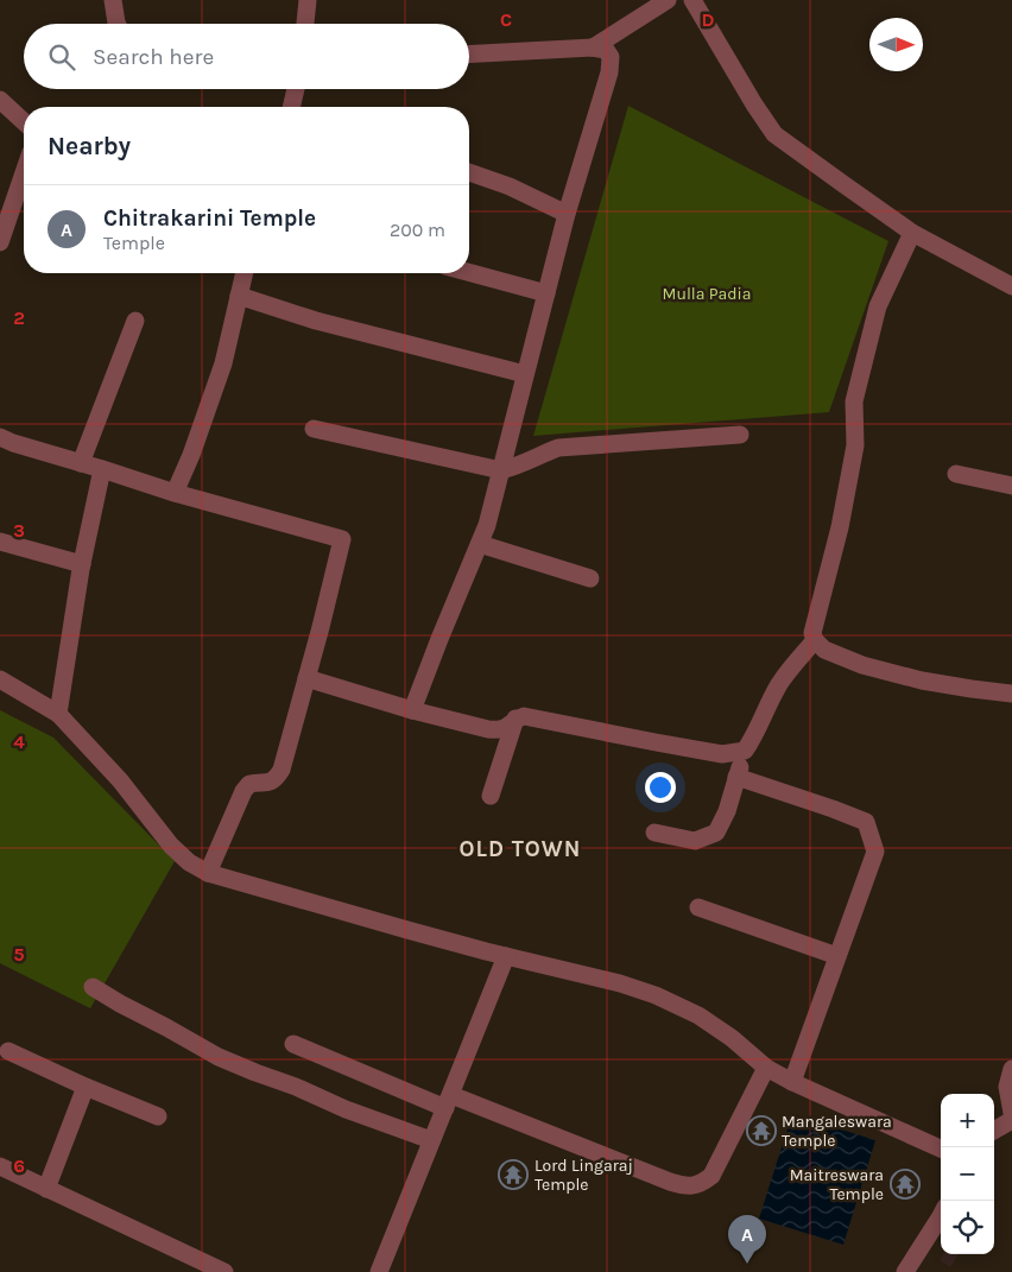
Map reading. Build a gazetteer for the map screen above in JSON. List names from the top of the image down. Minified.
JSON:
{"districts":["OLD TOWN"],"parks":["Mulla Padia"],"places":{"temple":["Mangaleswara Temple","Lord Lingaraj Temple","Maitreswara Temple"]},"north":"right","page":{"search":"Search here","heading":"Nearby","list":[{"mark":"A","name":"Chitrakarini Temple","note":"Temple","value":"200 m"}],"map_buttons":["+","−"],"pins":"A"},"grid":{"columns":["C","D"],"rows":["2","3","4","5","6"]}}
